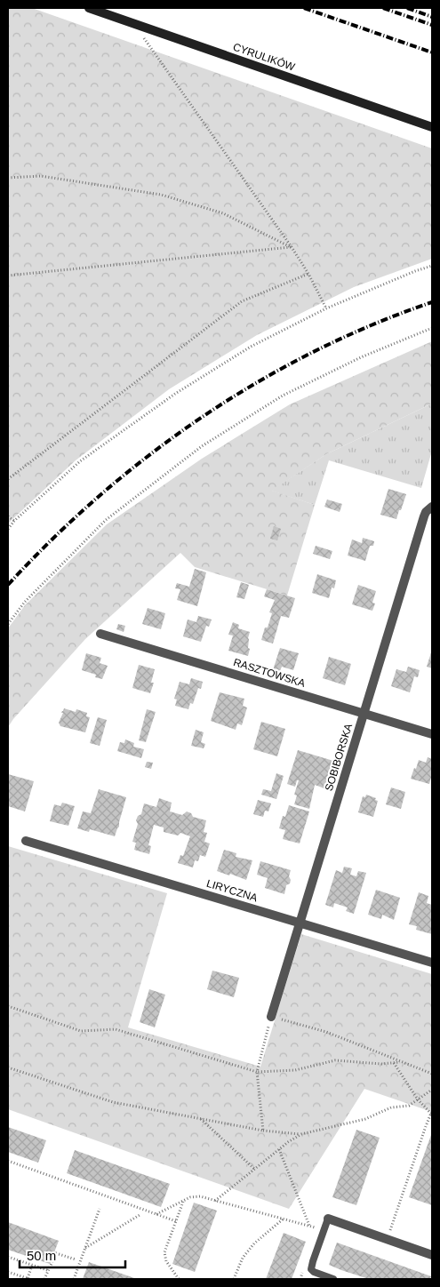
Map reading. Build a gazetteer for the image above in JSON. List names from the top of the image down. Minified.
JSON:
{"streets":{"main road":["CYRULIKÓW"],"street":["RASZTOWSKA","SOBIBORSKA","LIRYCZNA"]},"crossings":[["RASZTOWSKA","SOBIBORSKA"],["SOBIBORSKA","LIRYCZNA"]],"scale_bar":"50 m"}
